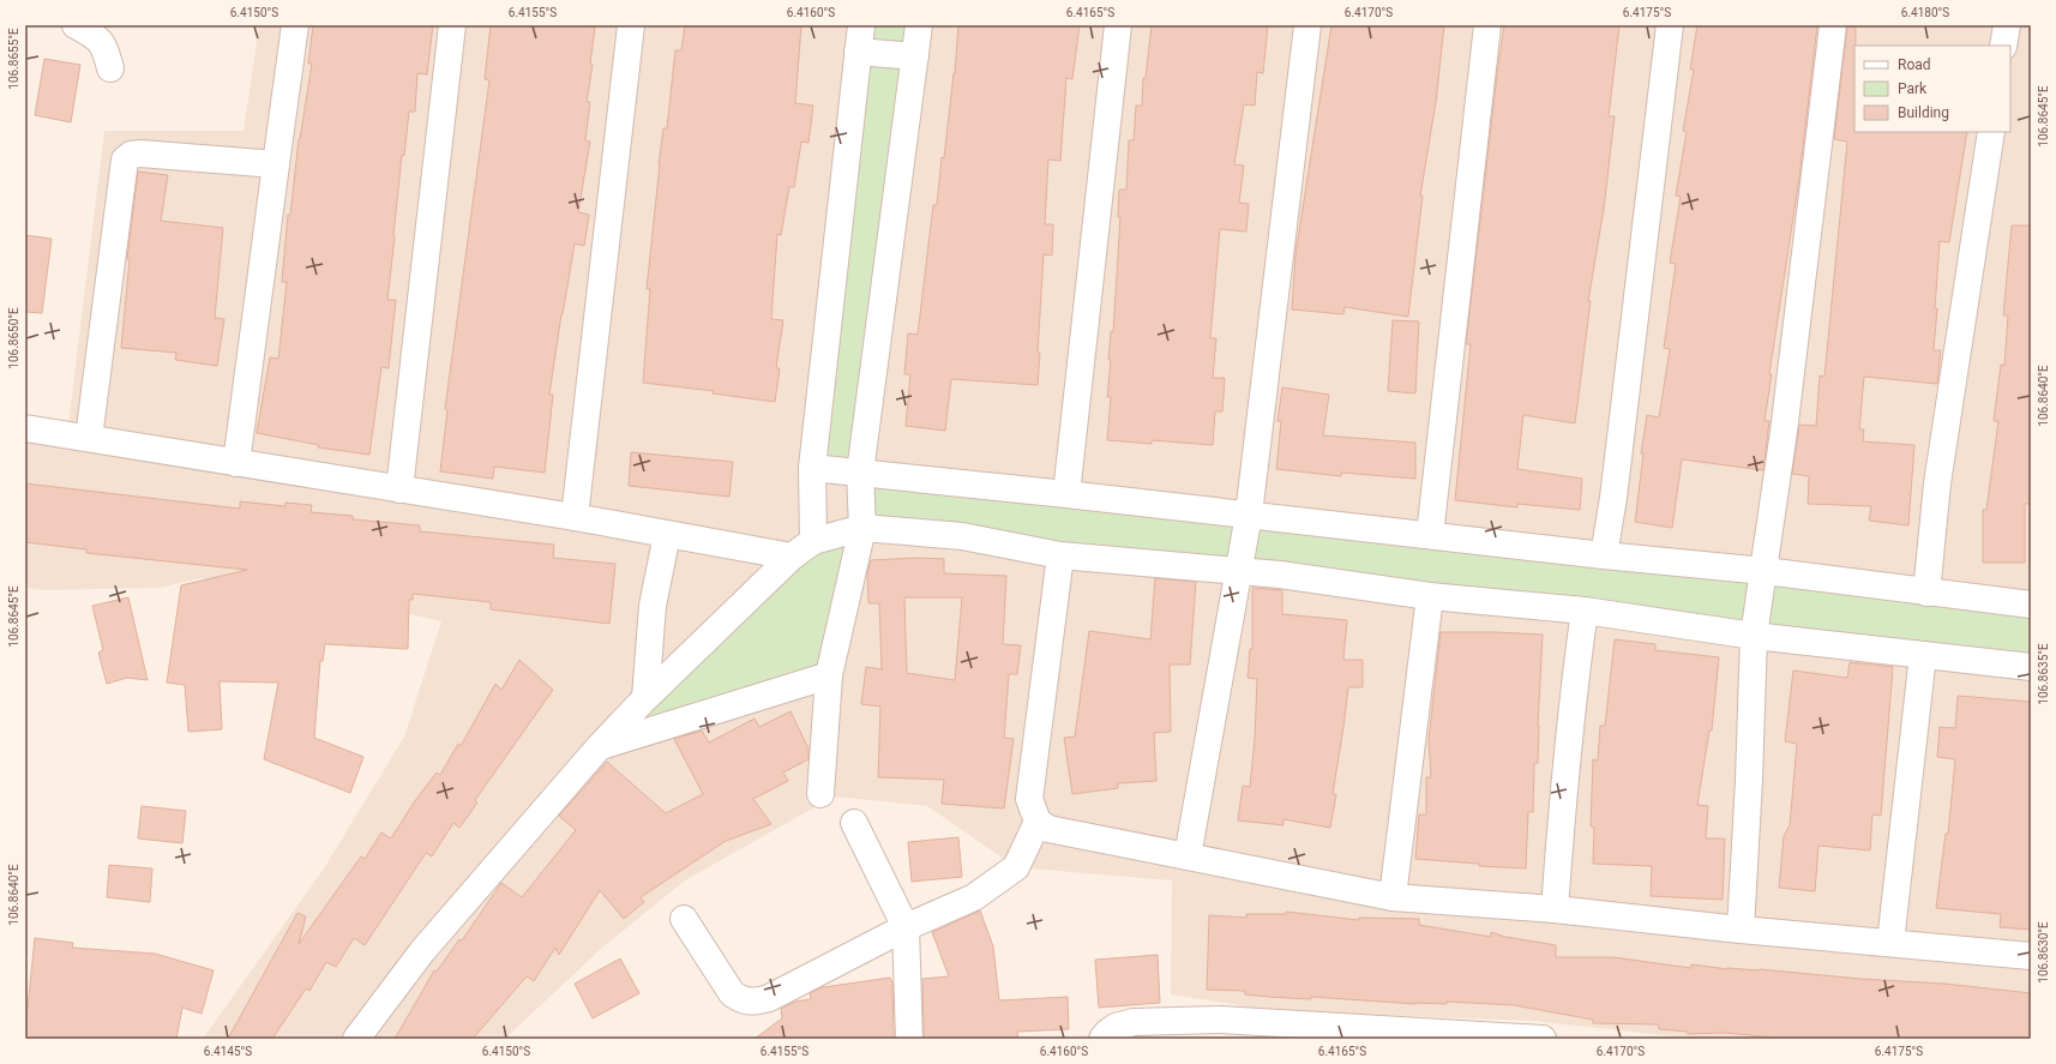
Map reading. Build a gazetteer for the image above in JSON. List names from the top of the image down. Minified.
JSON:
{"legend":["Road","Park","Building"],"coordinates":["6.4150°S","6.4155°S","6.4160°S","6.4165°S","6.4170°S","6.4175°S","6.4180°S","106.8655°E","106.8645°E","106.8650°E","106.8640°E","106.8635°E","106.8630°E","6.4145°S"]}
